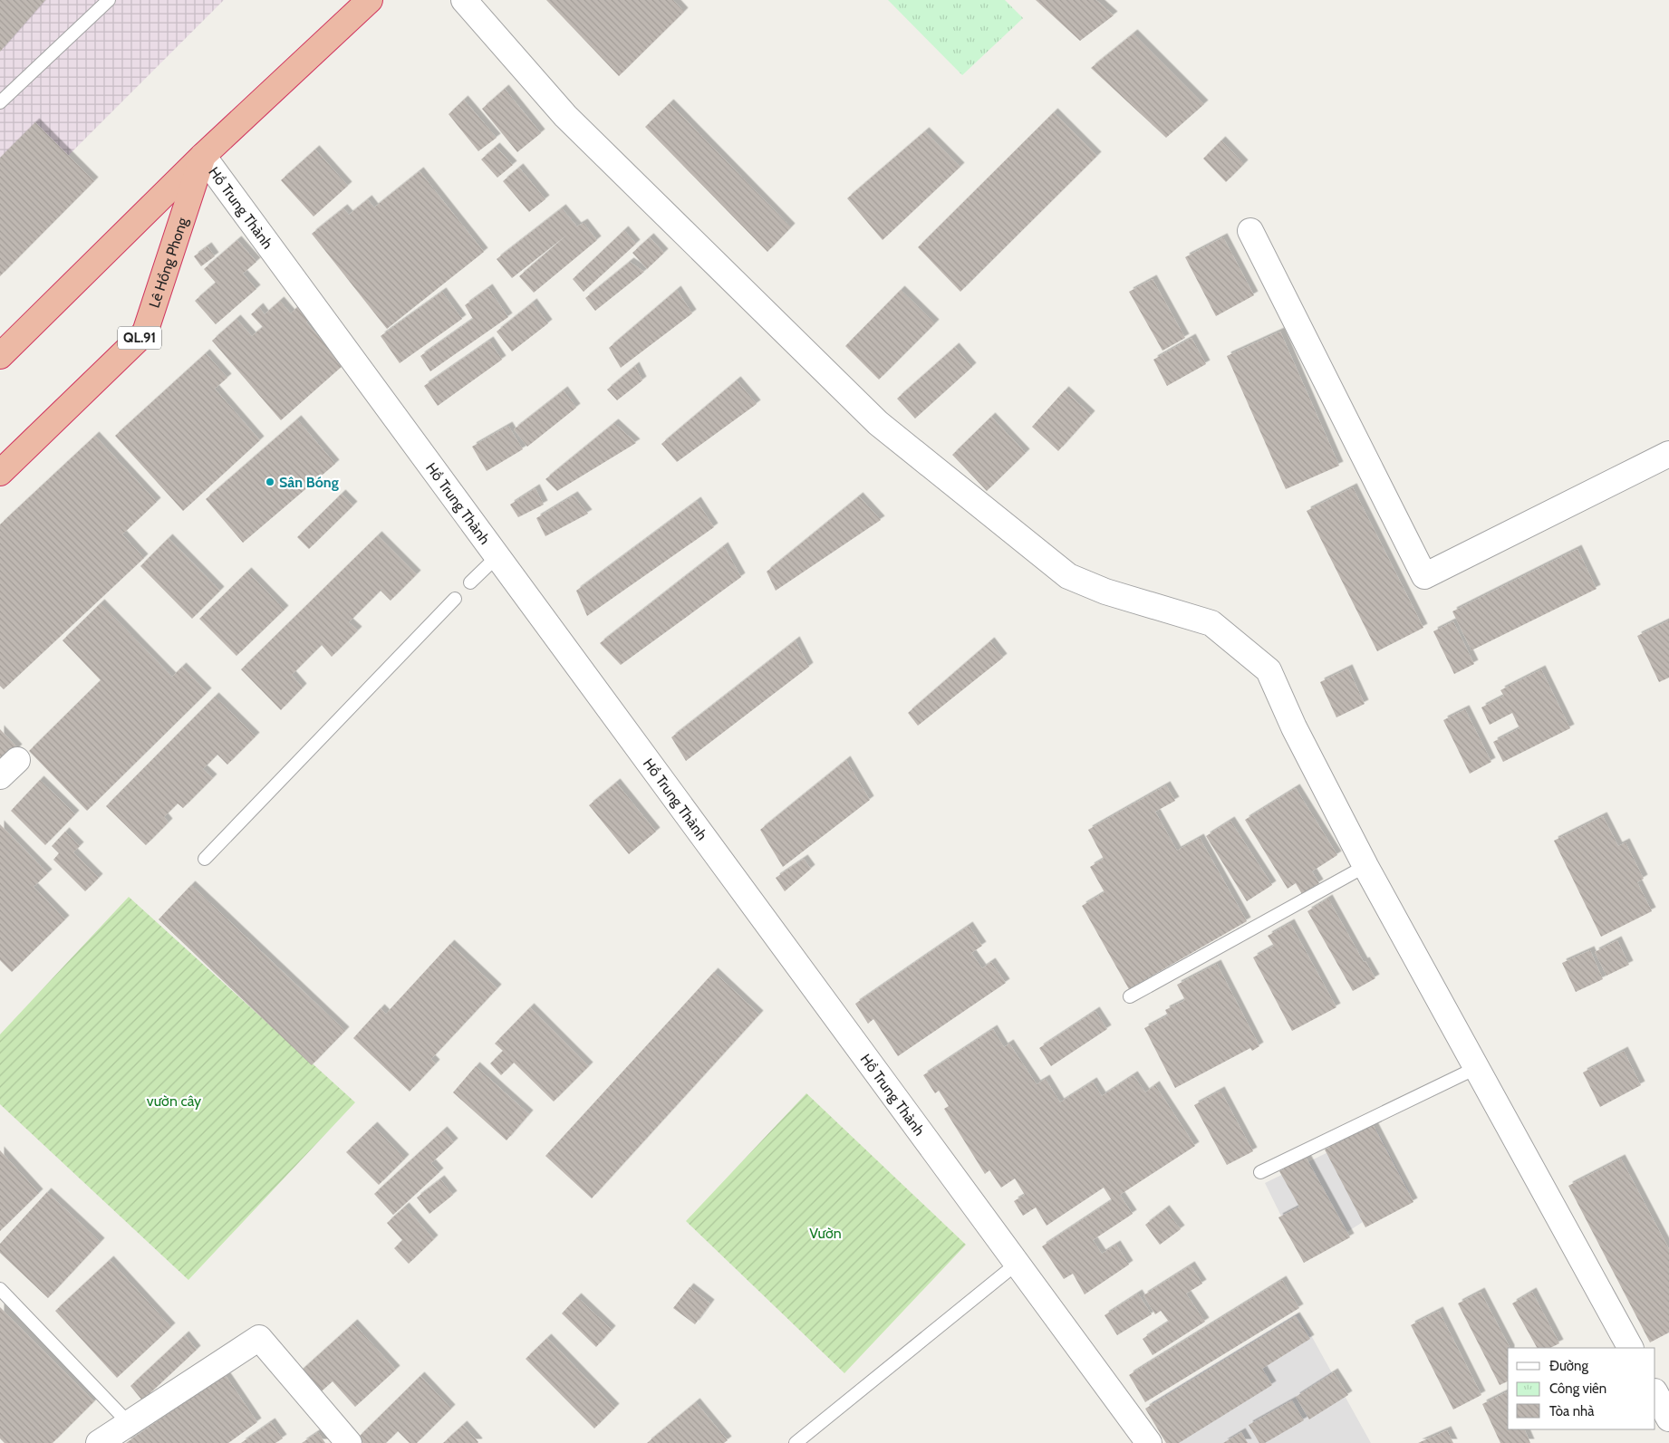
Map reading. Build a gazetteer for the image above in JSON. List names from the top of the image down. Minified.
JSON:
{"streets":{"highway":["Lê Hồng Phong","QL.91"],"street":["Hồ Trung Thành"]},"crossings":[["Hồ Trung Thành","Lê Hồng Phong"]],"parks":["vườn cây","Vườn"],"places":["Sân Bóng"],"legend":["Đường","Công viên","Tòa nhà"]}
